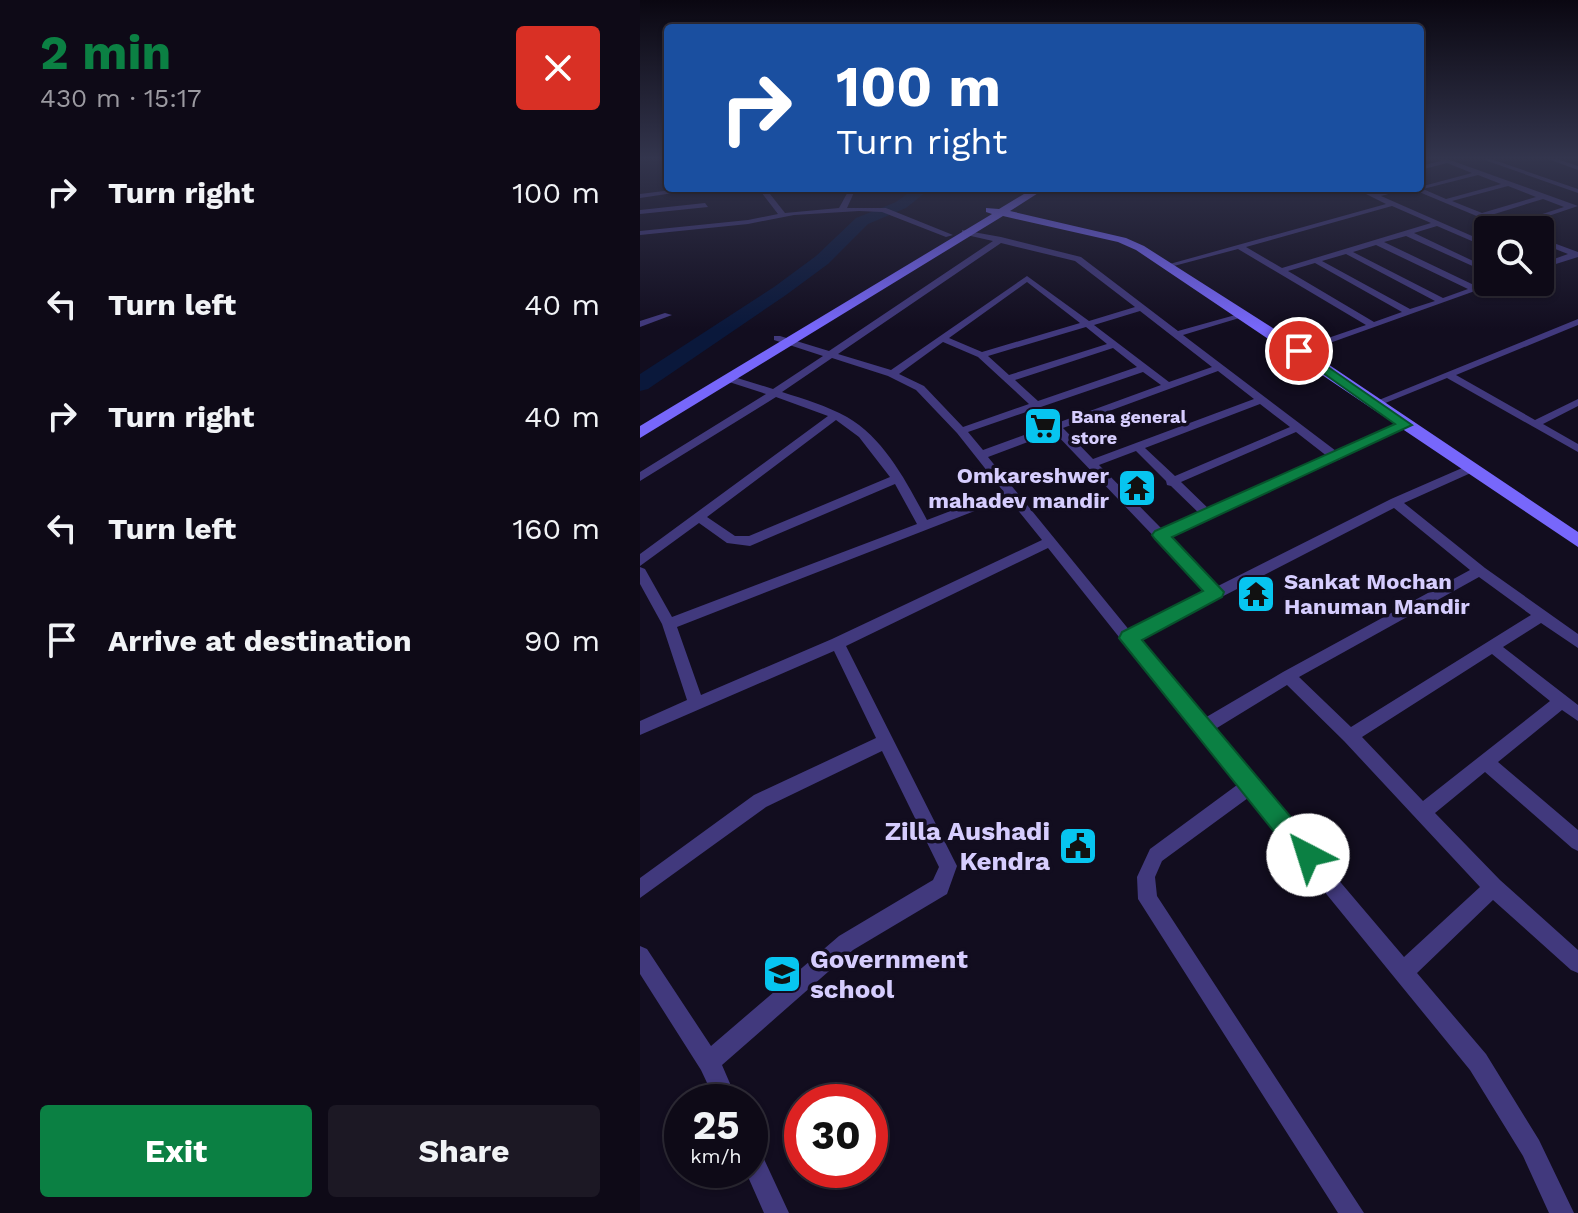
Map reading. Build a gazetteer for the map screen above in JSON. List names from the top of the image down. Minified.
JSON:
{"places":{"supermarket":["Bana general store"],"temple":["Omkareshwer mahadev mandir","Sankat Mochan Hanuman Mandir"],"public building":["Zilla Aushadi Kendra"],"school or university":["Government school"]},"page":{"heading":["2 min","430 m · 15:17"],"turn":["100 m","Turn right"],"list":[{"name":"Turn right","value":"100 m"},{"name":"Turn left","value":"40 m"},{"name":"Turn right","value":"40 m"},{"name":"Turn left","value":"160 m"},{"name":"Arrive at destination","value":"90 m"}],"speed":"25 km/h","limit":"30","buttons":["Exit","Share"]}}
